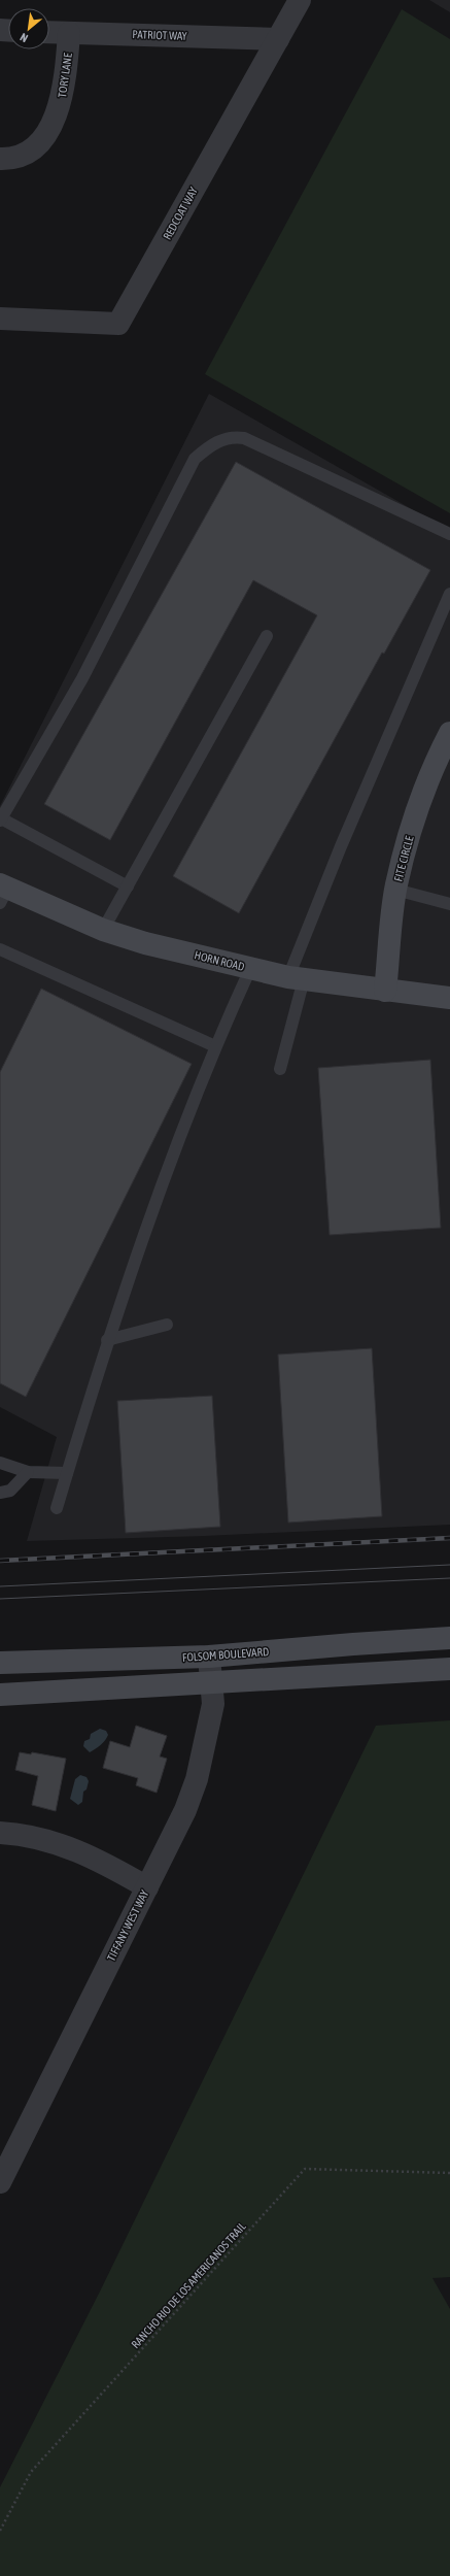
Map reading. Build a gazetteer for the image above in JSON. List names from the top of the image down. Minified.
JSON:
{"streets":{"main road":["FITE CIRCLE","HORN ROAD","FOLSOM BOULEVARD"],"street":["PATRIOT WAY","TORY LANE","REDCOAT WAY","TIFFANY WEST WAY"],"path":["RANCHO RIO DE LOS AMERICANOS TRAIL"]},"crossings":[["PATRIOT WAY","TORY LANE"],["PATRIOT WAY","REDCOAT WAY"],["FITE CIRCLE","HORN ROAD"],["FOLSOM BOULEVARD","TIFFANY WEST WAY"]],"north":"bottom left"}
